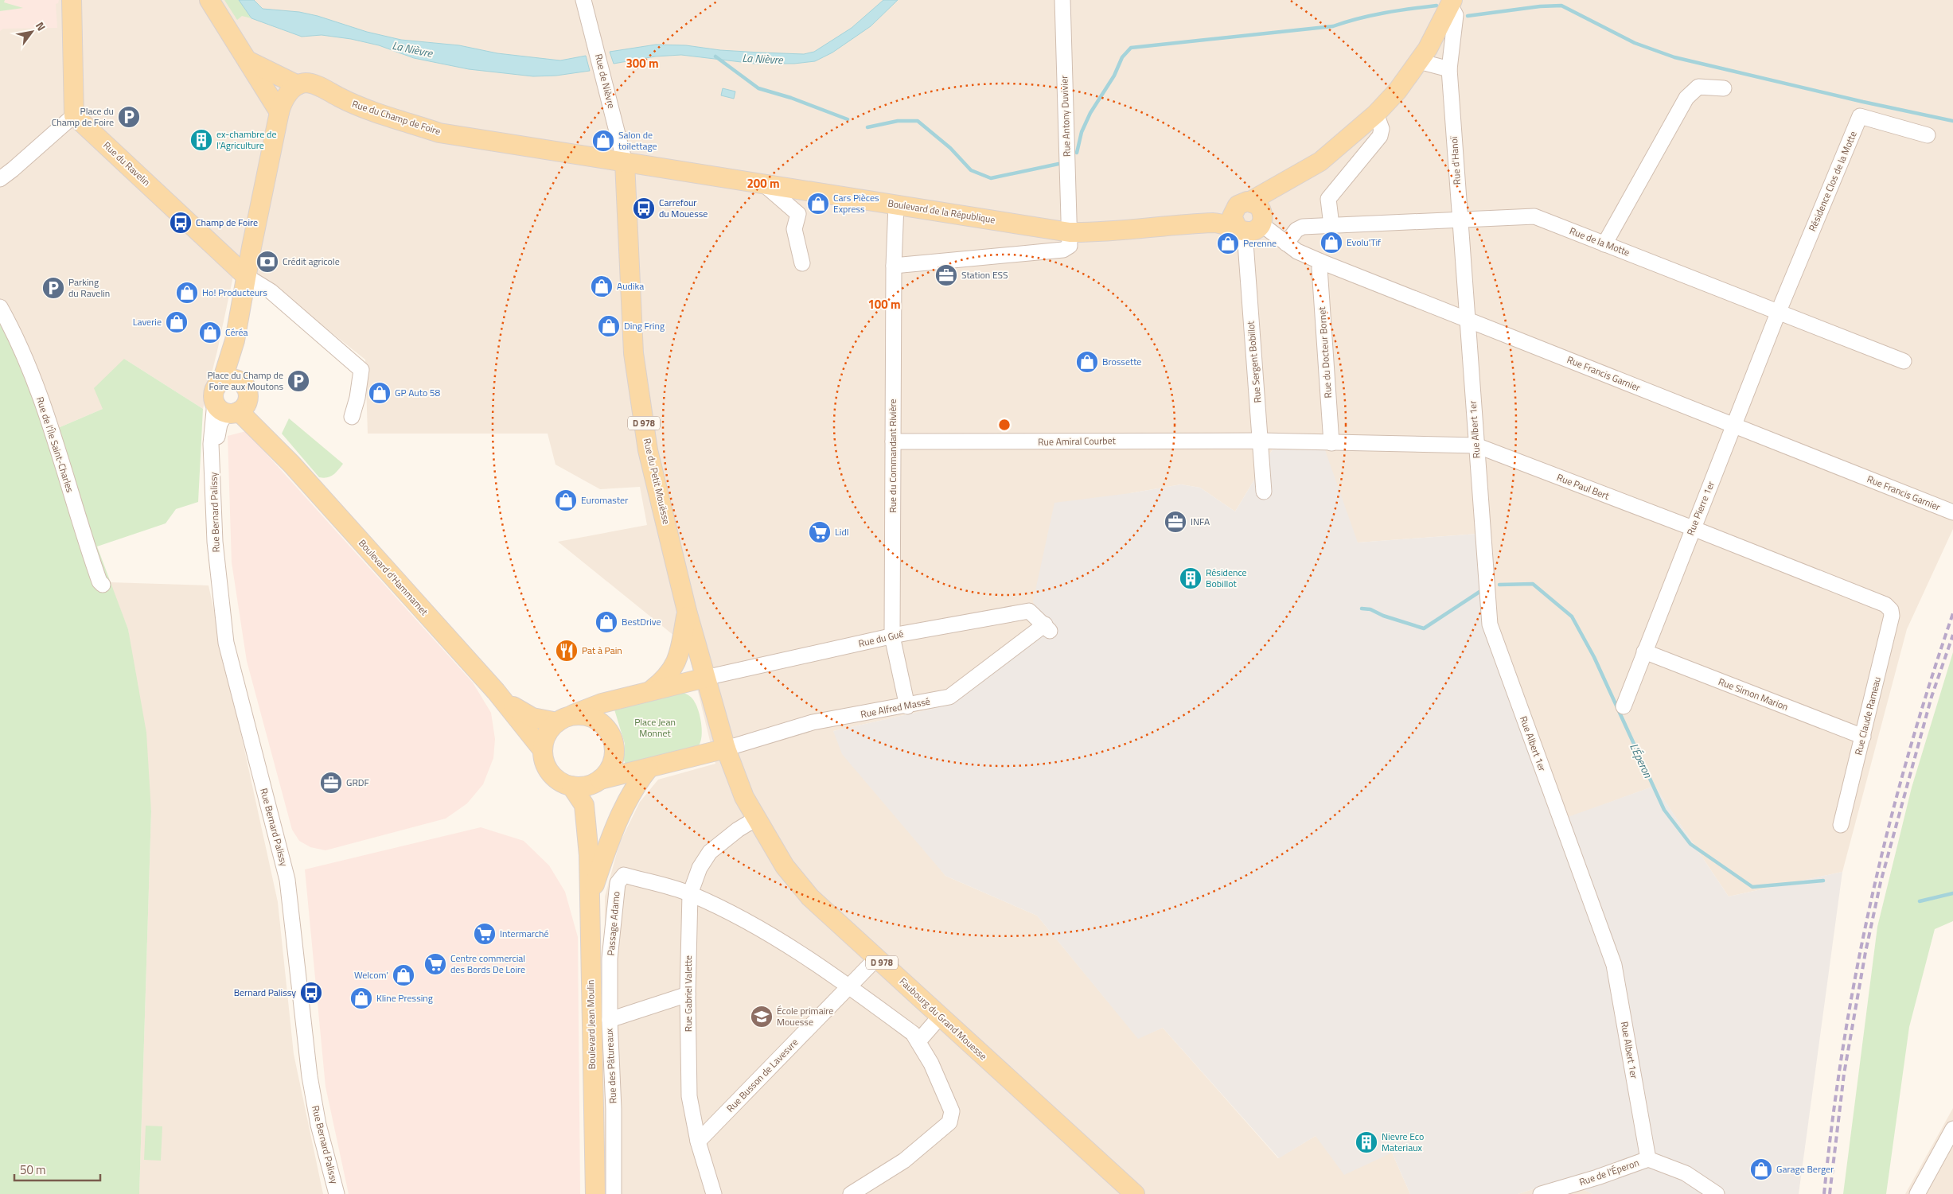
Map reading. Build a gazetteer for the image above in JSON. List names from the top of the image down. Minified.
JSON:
{"streets":{"main road":["Rue du Champ de Foire","Rue du Ravelin","Boulevard de la République","D 978","Rue du Petit Mouësse","Boulevard d'Hammamet","Faubourg du Grand Mouesse","Boulevard Jean Moulin"],"street":["Rue de Nièvre","Rue Antony Duvivier","Rue d'Hanoï","Résidence Clos de la Motte","Rue de la Motte","Rue du Docteur Bornet","Rue Sergent Bobillot","Rue Francis Garnier","Rue Albert 1er","Rue Amiral Courbet","Rue de l'Île Saint-Charles","Rue du Commandant Rivière","Rue Paul Bert","Rue Pierre 1er","Rue Bernard Palissy","Rue du Gué","Rue Simon Marion","Rue Alfred Massé","Rue Claude Rameau","Passage Adamo","Rue Gabriel Valette","Rue des Pâtureaux","Rue Busson de Lavesvre","Rue de l'Éperon"]},"crossings":[["Rue de Nièvre","Rue du Champ de Foire"],["Rue de Nièvre","Boulevard de la République"],["Rue de Nièvre","Rue du Petit Mouësse"],["Rue Antony Duvivier","Boulevard de la République"],["Rue du Champ de Foire","Boulevard de la République"],["Rue du Champ de Foire","Rue du Petit Mouësse"],["Rue d'Hanoï","Rue de la Motte"],["Rue d'Hanoï","Rue Francis Garnier"],["Rue d'Hanoï","Rue Albert 1er"],["Résidence Clos de la Motte","Rue de la Motte"],["Résidence Clos de la Motte","Rue Pierre 1er"],["Boulevard de la République","Rue Sergent Bobillot"],["Boulevard de la République","Rue Francis Garnier"],["Boulevard de la République","Rue du Commandant Rivière"],["Boulevard de la République","Rue du Petit Mouësse"],["Rue de la Motte","Rue Francis Garnier"],["Rue de la Motte","Rue Pierre 1er"],["Rue du Docteur Bornet","Rue Francis Garnier"],["Rue du Docteur Bornet","Rue Paul Bert"],["Rue Sergent Bobillot","Rue Francis Garnier"],["Rue Sergent Bobillot","Rue Amiral Courbet"],["Rue Sergent Bobillot","Rue Paul Bert"],["Rue Francis Garnier","Rue Albert 1er"],["Rue Francis Garnier","Rue Pierre 1er"],["Rue Albert 1er","Rue Paul Bert"],["Rue Albert 1er","Rue de l'Éperon"],["Rue Amiral Courbet","Rue du Commandant Rivière"],["Rue Amiral Courbet","Rue Paul Bert"],["Rue du Commandant Rivière","Rue du Gué"],["Rue du Commandant Rivière","Rue Alfred Massé"],["Rue du Petit Mouësse","Rue du Gué"],["Rue du Petit Mouësse","Faubourg du Grand Mouesse"],["Rue Paul Bert","Rue Pierre 1er"],["Rue Paul Bert","Rue Claude Rameau"],["Rue Pierre 1er","Rue Simon Marion"],["Rue Bernard Palissy","Boulevard d'Hammamet"],["Rue du Gué","Rue Alfred Massé"],["Rue du Gué","Faubourg du Grand Mouesse"],["Rue Simon Marion","Rue Claude Rameau"],["Rue Alfred Massé","Faubourg du Grand Mouesse"],["Passage Adamo","Rue Gabriel Valette"],["Passage Adamo","Rue des Pâtureaux"],["Rue Gabriel Valette","Faubourg du Grand Mouesse"],["Rue Gabriel Valette","Rue des Pâtureaux"],["Rue Gabriel Valette","Rue Busson de Lavesvre"],["Faubourg du Grand Mouesse","Rue Busson de Lavesvre"]],"water":["La Nièvre","L'Éperon"],"parks":["Place Jean Monnet"],"places":{"parking":["Place du Champ de Foire","Parking du Ravelin","Place du Champ de Foire aux Moutons"],"building":["ex-chambre de l'Agriculture","Résidence Bobillot","Nievre Eco Materiaux"],"shop":["Salon de toilettage","Cars Pièces Express","Evolu'Tif","Perenne","Audika","Ho! Producteurs","Laverie","Ding Fring","Céréa","Brossette","GP Auto 58","Euromaster","BestDrive","Welcom'","Kline Pressing","Garage Berger"],"bus stop":["Carrefour du Mouesse","Champ de Foire","Bernard Palissy"],"bank":["Crédit agricole"],"office":["Station ESS","INFA","GRDF"],"supermarket":["Lidl","Intermarché","Centre commercial des Bords De Loire"],"restaurant":["Pat à Pain"],"school or university":["École primaire Mouesse"]},"scale_bar":"50 m","north":"top right","rings":["300 m","200 m","100 m"]}
